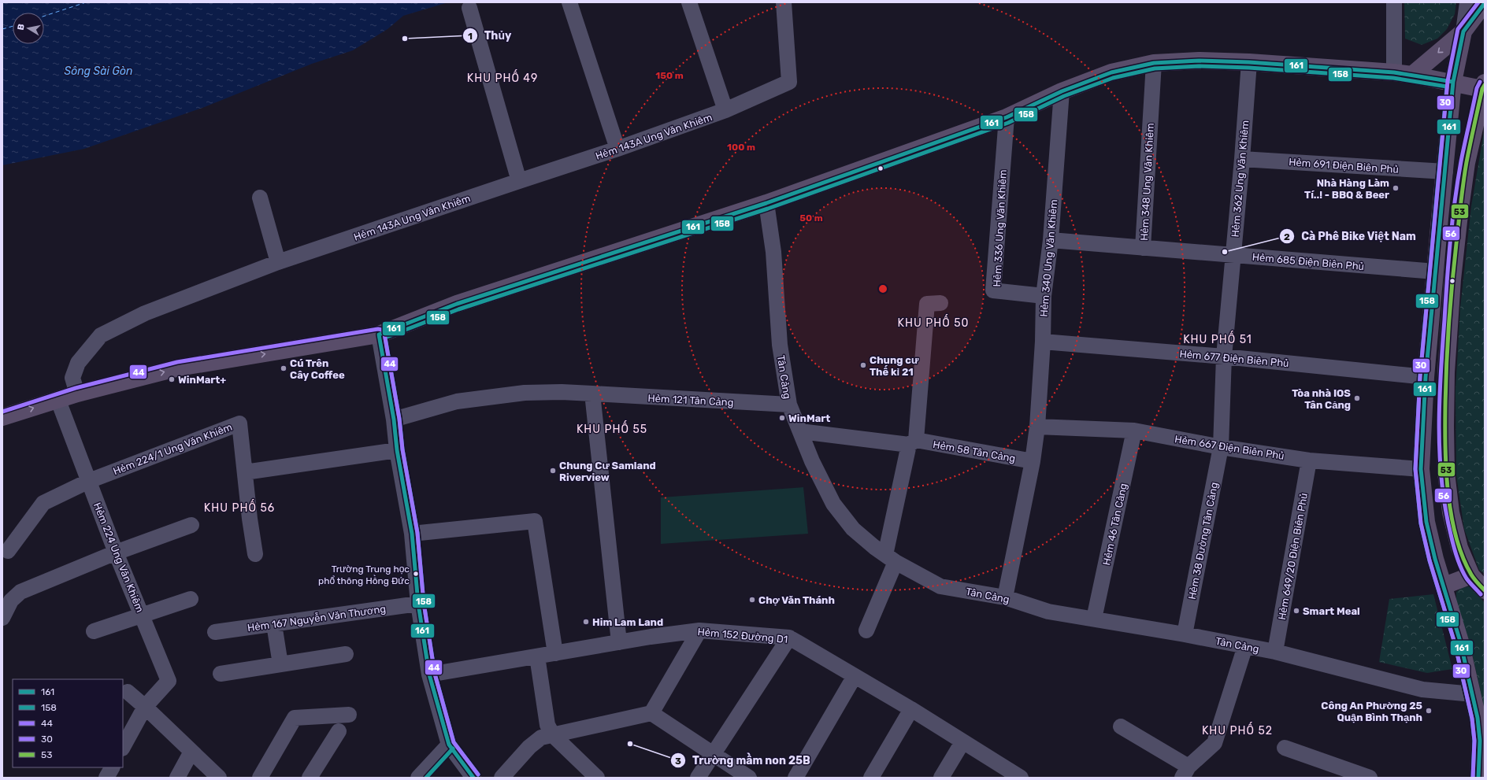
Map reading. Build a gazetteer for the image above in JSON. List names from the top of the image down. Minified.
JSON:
{"streets":{"street":["Hẻm 143A Ung Văn Khiêm","Hẻm 691 Điện Biên Phủ","Hẻm 362 Ung Văn Khiêm","Hẻm 348 Ung Văn Khiêm","Hẻm 336 Ung Văn Khiêm","Hẻm 340 Ung Văn Khiêm","Hẻm 685 Điện Biên Phủ","Hẻm 677 Điện Biên Phủ","Tân Cảng","Hẻm 121 Tân Cảng","Hẻm 667 Điện Biên Phủ","Hẻm 224/1 Ung Văn Khiêm","Hẻm 58 Tân Cảng","Hẻm 46 Tân Cảng","Hẻm 38 Đường Tân Cảng","Hẻm 649/20 Điện Biên Phủ","Hẻm 224 Ung Văn Khiêm","Hẻm 167 Nguyễn Văn Thương","Hẻm 152 Đường D1"]},"crossings":[["Hẻm 691 Điện Biên Phủ","Hẻm 362 Ung Văn Khiêm"],["Hẻm 362 Ung Văn Khiêm","Hẻm 685 Điện Biên Phủ"],["Hẻm 362 Ung Văn Khiêm","Hẻm 677 Điện Biên Phủ"],["Hẻm 362 Ung Văn Khiêm","Hẻm 667 Điện Biên Phủ"],["Hẻm 362 Ung Văn Khiêm","Hẻm 38 Đường Tân Cảng"],["Hẻm 348 Ung Văn Khiêm","Hẻm 340 Ung Văn Khiêm"],["Hẻm 348 Ung Văn Khiêm","Hẻm 685 Điện Biên Phủ"],["Hẻm 336 Ung Văn Khiêm","Hẻm 340 Ung Văn Khiêm"],["Hẻm 340 Ung Văn Khiêm","Hẻm 677 Điện Biên Phủ"],["Hẻm 340 Ung Văn Khiêm","Tân Cảng"],["Hẻm 340 Ung Văn Khiêm","Hẻm 667 Điện Biên Phủ"],["Hẻm 340 Ung Văn Khiêm","Hẻm 58 Tân Cảng"],["Tân Cảng","Hẻm 121 Tân Cảng"],["Tân Cảng","Hẻm 58 Tân Cảng"],["Tân Cảng","Hẻm 46 Tân Cảng"],["Tân Cảng","Hẻm 38 Đường Tân Cảng"],["Tân Cảng","Hẻm 649/20 Điện Biên Phủ"],["Hẻm 667 Điện Biên Phủ","Hẻm 46 Tân Cảng"],["Hẻm 667 Điện Biên Phủ","Hẻm 38 Đường Tân Cảng"],["Hẻm 667 Điện Biên Phủ","Hẻm 649/20 Điện Biên Phủ"],["Hẻm 224/1 Ung Văn Khiêm","Hẻm 224 Ung Văn Khiêm"]],"districts":["KHU PHỐ 49","KHU PHỐ 50","KHU PHỐ 51","KHU PHỐ 55","KHU PHỐ 56","KHU PHỐ 52"],"water":["Sông Sài Gòn"],"places":["Thủy","Nhà Hàng Làm Tí..! - BBQ & Beer","Cà Phê Bike Việt Nam","Chung cư Thế kỉ 21","Cú Trên Cây Coffee","WinMart+","Tòa nhà IOS Tân Cảng","WinMart","Chung Cư Samland Riverview","Trường Trung học phổ thông Hồng Đức","Chợ Văn Thánh","Smart Meal","Him Lam Land","Công An Phường 25 Quận Bình Thạnh","Trường mầm non 25B"],"lines":["transit line 30","transit line 161","transit line 158","transit line 56","transit line 53","transit line 44"],"legend":["161","158","44","30","53"],"north":"left","rings":["150 m","100 m","50 m"]}
